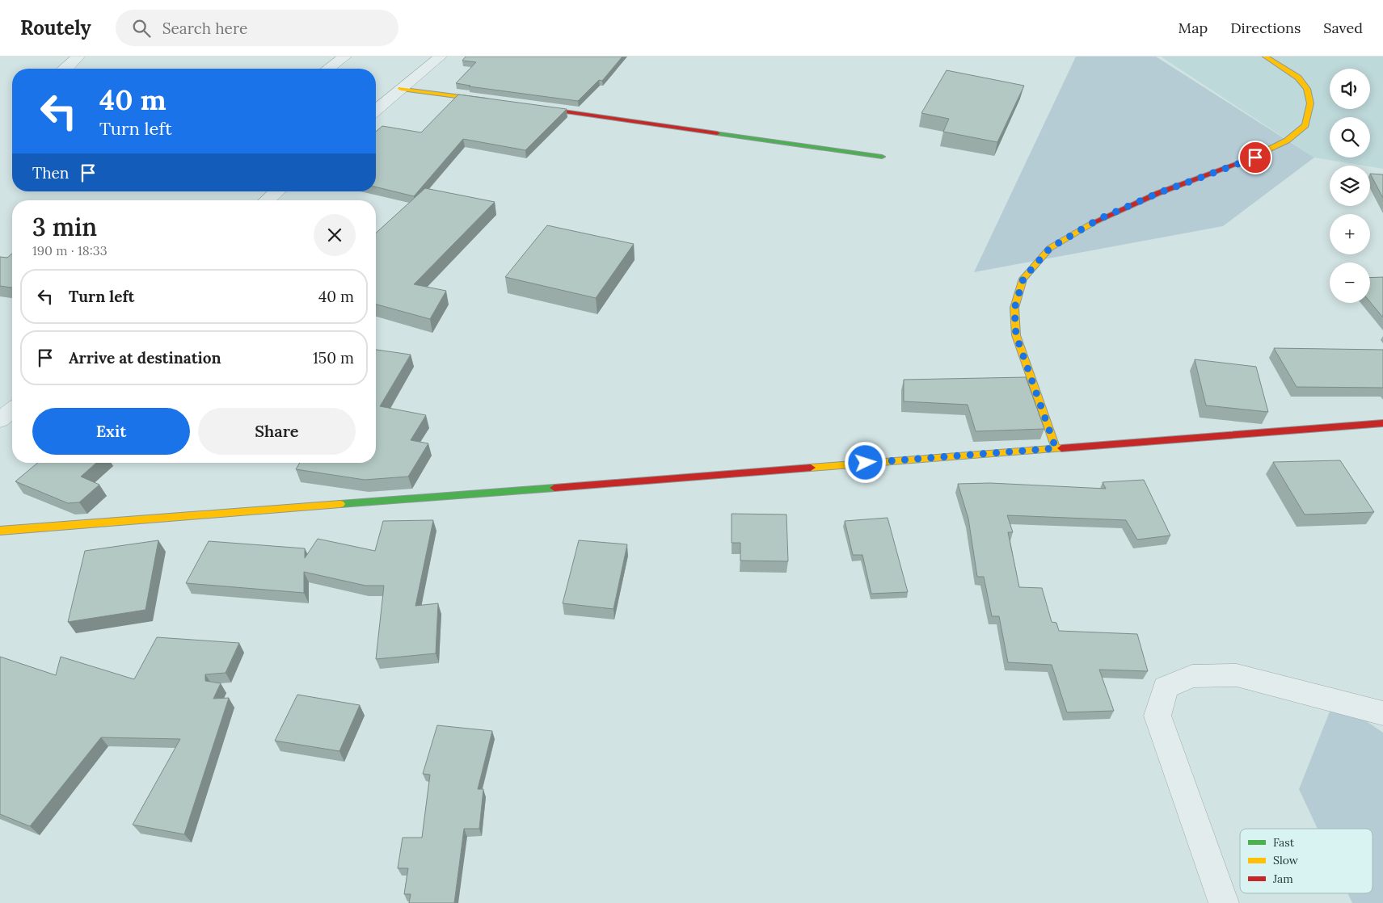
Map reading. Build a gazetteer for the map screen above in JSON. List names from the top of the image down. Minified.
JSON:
{"legend":["Fast","Slow","Jam"],"page":{"header":"Routely","search":"Search here","nav":["Map","Directions","Saved"],"map_buttons":["+","−"],"turn":["40 m","Turn left"],"then":"Then","heading":["3 min","190 m · 18:33"],"list":[{"name":"Turn left","value":"40 m"},{"name":"Arrive at destination","value":"150 m"}],"buttons":["Exit","Share"]}}
